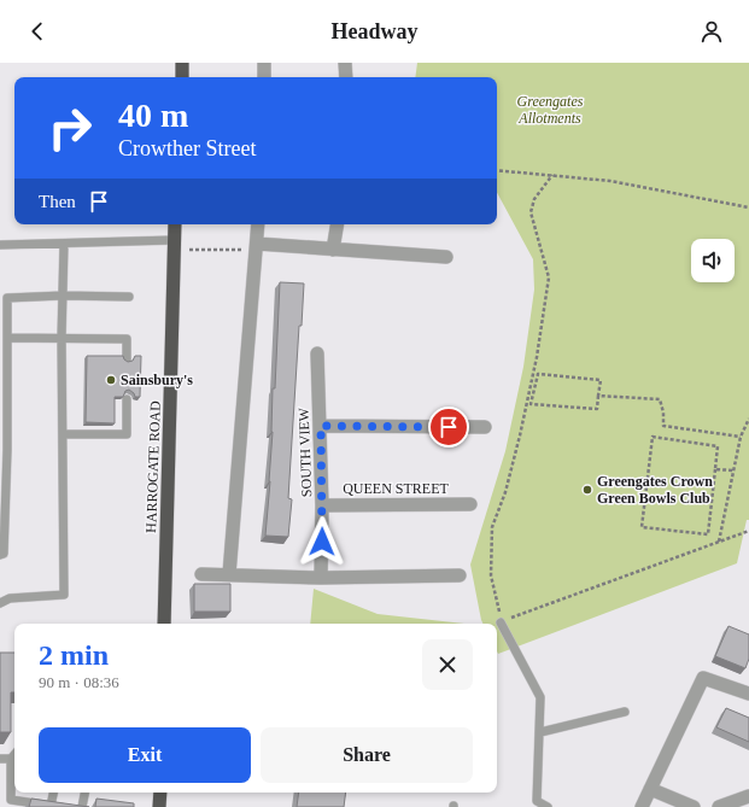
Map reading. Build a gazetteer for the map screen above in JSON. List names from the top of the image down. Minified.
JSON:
{"streets":{"highway":["HARROGATE ROAD"],"street":["SOUTH VIEW","QUEEN STREET"]},"crossings":[["SOUTH VIEW","QUEEN STREET"]],"parks":["Greengates Allotments"],"places":["Sainsbury's","Greengates Crown Green Bowls Club"],"page":{"header":"Headway","turn":["40 m","Crowther Street"],"then":"Then","heading":["2 min","90 m · 08:36"],"buttons":["Exit","Share"]}}
